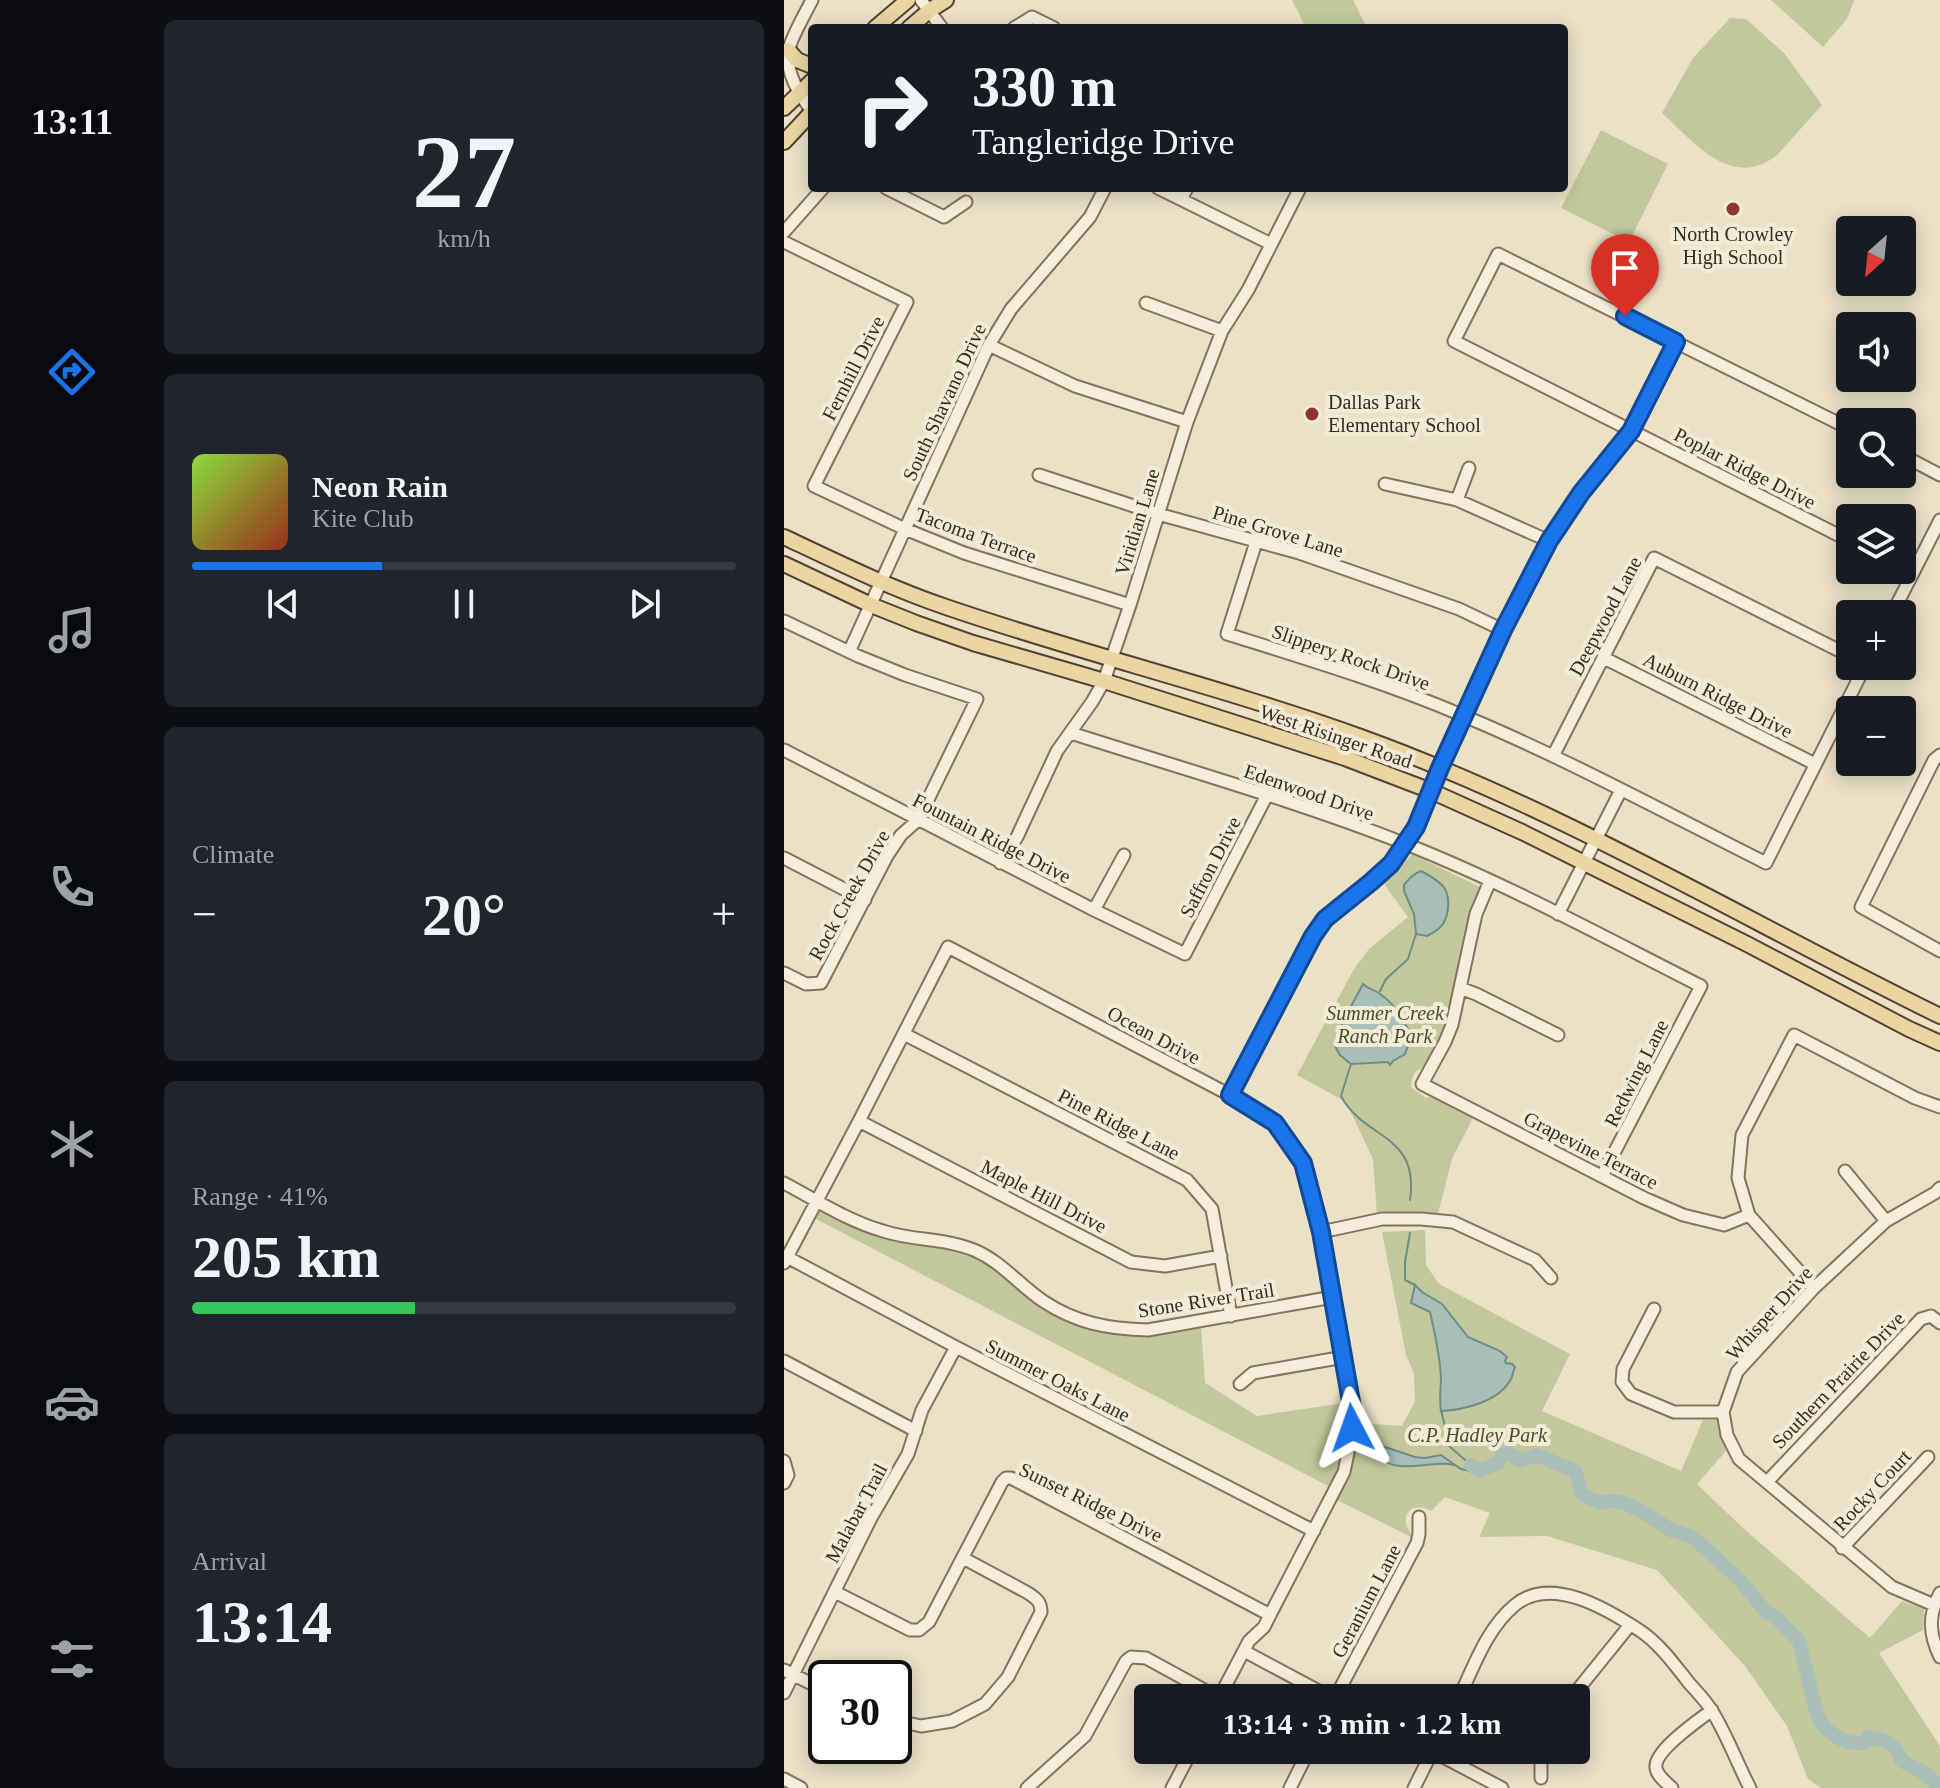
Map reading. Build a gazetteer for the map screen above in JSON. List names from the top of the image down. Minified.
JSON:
{"streets":{"main road":["West Risinger Road"],"street":["Fernhill Drive","South Shavano Drive","Poplar Ridge Drive","Viridian Lane","Pine Grove Lane","Tacoma Terrace","Deepwood Lane","Slippery Rock Drive","Auburn Ridge Drive","Edenwood Drive","Fountain Ridge Drive","Saffron Drive","Rock Creek Drive","Ocean Drive","Redwing Lane","Pine Ridge Lane","Grapevine Terrace","Maple Hill Drive","Stone River Trail","Whisper Drive","Summer Oaks Lane","Southern Prairie Drive","Rocky Court","Sunset Ridge Drive","Malabar Trail","Geranium Lane"]},"crossings":[["Fernhill Drive","Tacoma Terrace"],["South Shavano Drive","Tacoma Terrace"],["South Shavano Drive","West Risinger Road"],["South Shavano Drive","Rock Creek Drive"],["Viridian Lane","Pine Grove Lane"],["Viridian Lane","Tacoma Terrace"],["Viridian Lane","West Risinger Road"],["Viridian Lane","Edenwood Drive"],["Viridian Lane","Fountain Ridge Drive"],["Pine Grove Lane","Slippery Rock Drive"],["Deepwood Lane","Slippery Rock Drive"],["Deepwood Lane","Auburn Ridge Drive"],["Slippery Rock Drive","Auburn Ridge Drive"],["Edenwood Drive","Saffron Drive"],["Edenwood Drive","Redwing Lane"],["Fountain Ridge Drive","Saffron Drive"],["Fountain Ridge Drive","Rock Creek Drive"],["Ocean Drive","Pine Ridge Lane"],["Ocean Drive","Maple Hill Drive"],["Ocean Drive","Stone River Trail"],["Ocean Drive","Summer Oaks Lane"],["Ocean Drive","Sunset Ridge Drive"],["Redwing Lane","Grapevine Terrace"],["Pine Ridge Lane","Maple Hill Drive"],["Pine Ridge Lane","Stone River Trail"],["Summer Oaks Lane","Malabar Trail"],["Sunset Ridge Drive","Malabar Trail"]],"parks":["Summer Creek Ranch Park","C.P. Hadley Park"],"places":["North Crowley High School","Dallas Park Elementary School"],"north":"bottom left","page":{"tabs":"13:11","tile":[["27","km/h"],"Climate",["Range · 41%","205 km"],["Arrival","13:14"]],"turn":["330 m","Tangleridge Drive"],"map_buttons":["+","−"],"song":["Neon Rain","Kite Club"],"heat":["−","20°","+"],"limit":"30","trip":"13:14 · 3 min · 1.2 km"}}
